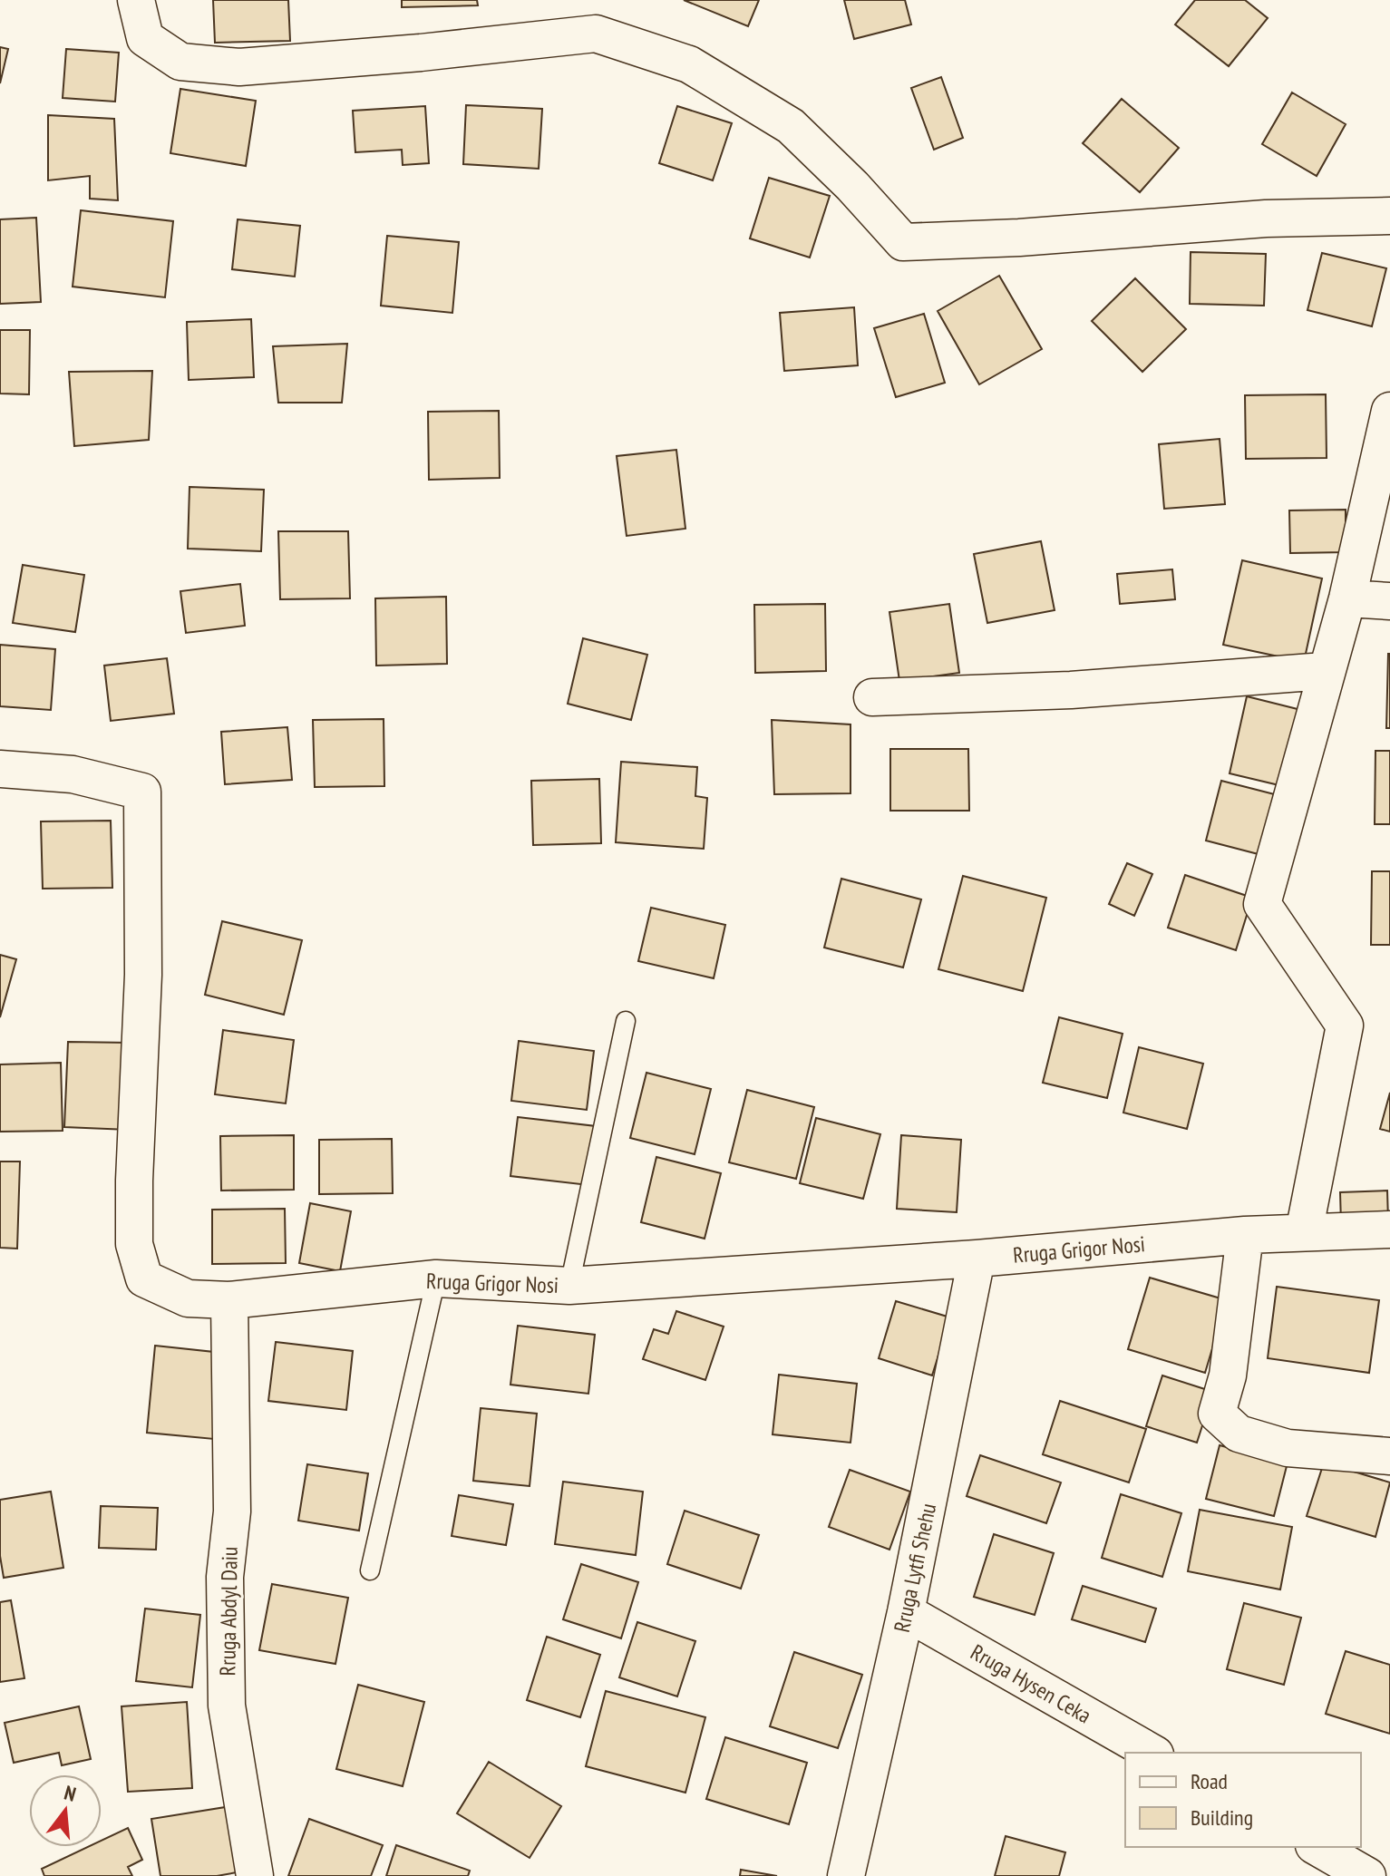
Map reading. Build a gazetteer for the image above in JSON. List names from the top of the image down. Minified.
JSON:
{"streets":{"street":["Rruga Grigor Nosi","Rruga Lytfi Shehu","Rruga Abdyl Daiu","Rruga Hysen Ceka"]},"crossings":[["Rruga Grigor Nosi","Rruga Lytfi Shehu"],["Rruga Grigor Nosi","Rruga Abdyl Daiu"],["Rruga Lytfi Shehu","Rruga Hysen Ceka"]],"legend":["Road","Building"],"north":"top"}
